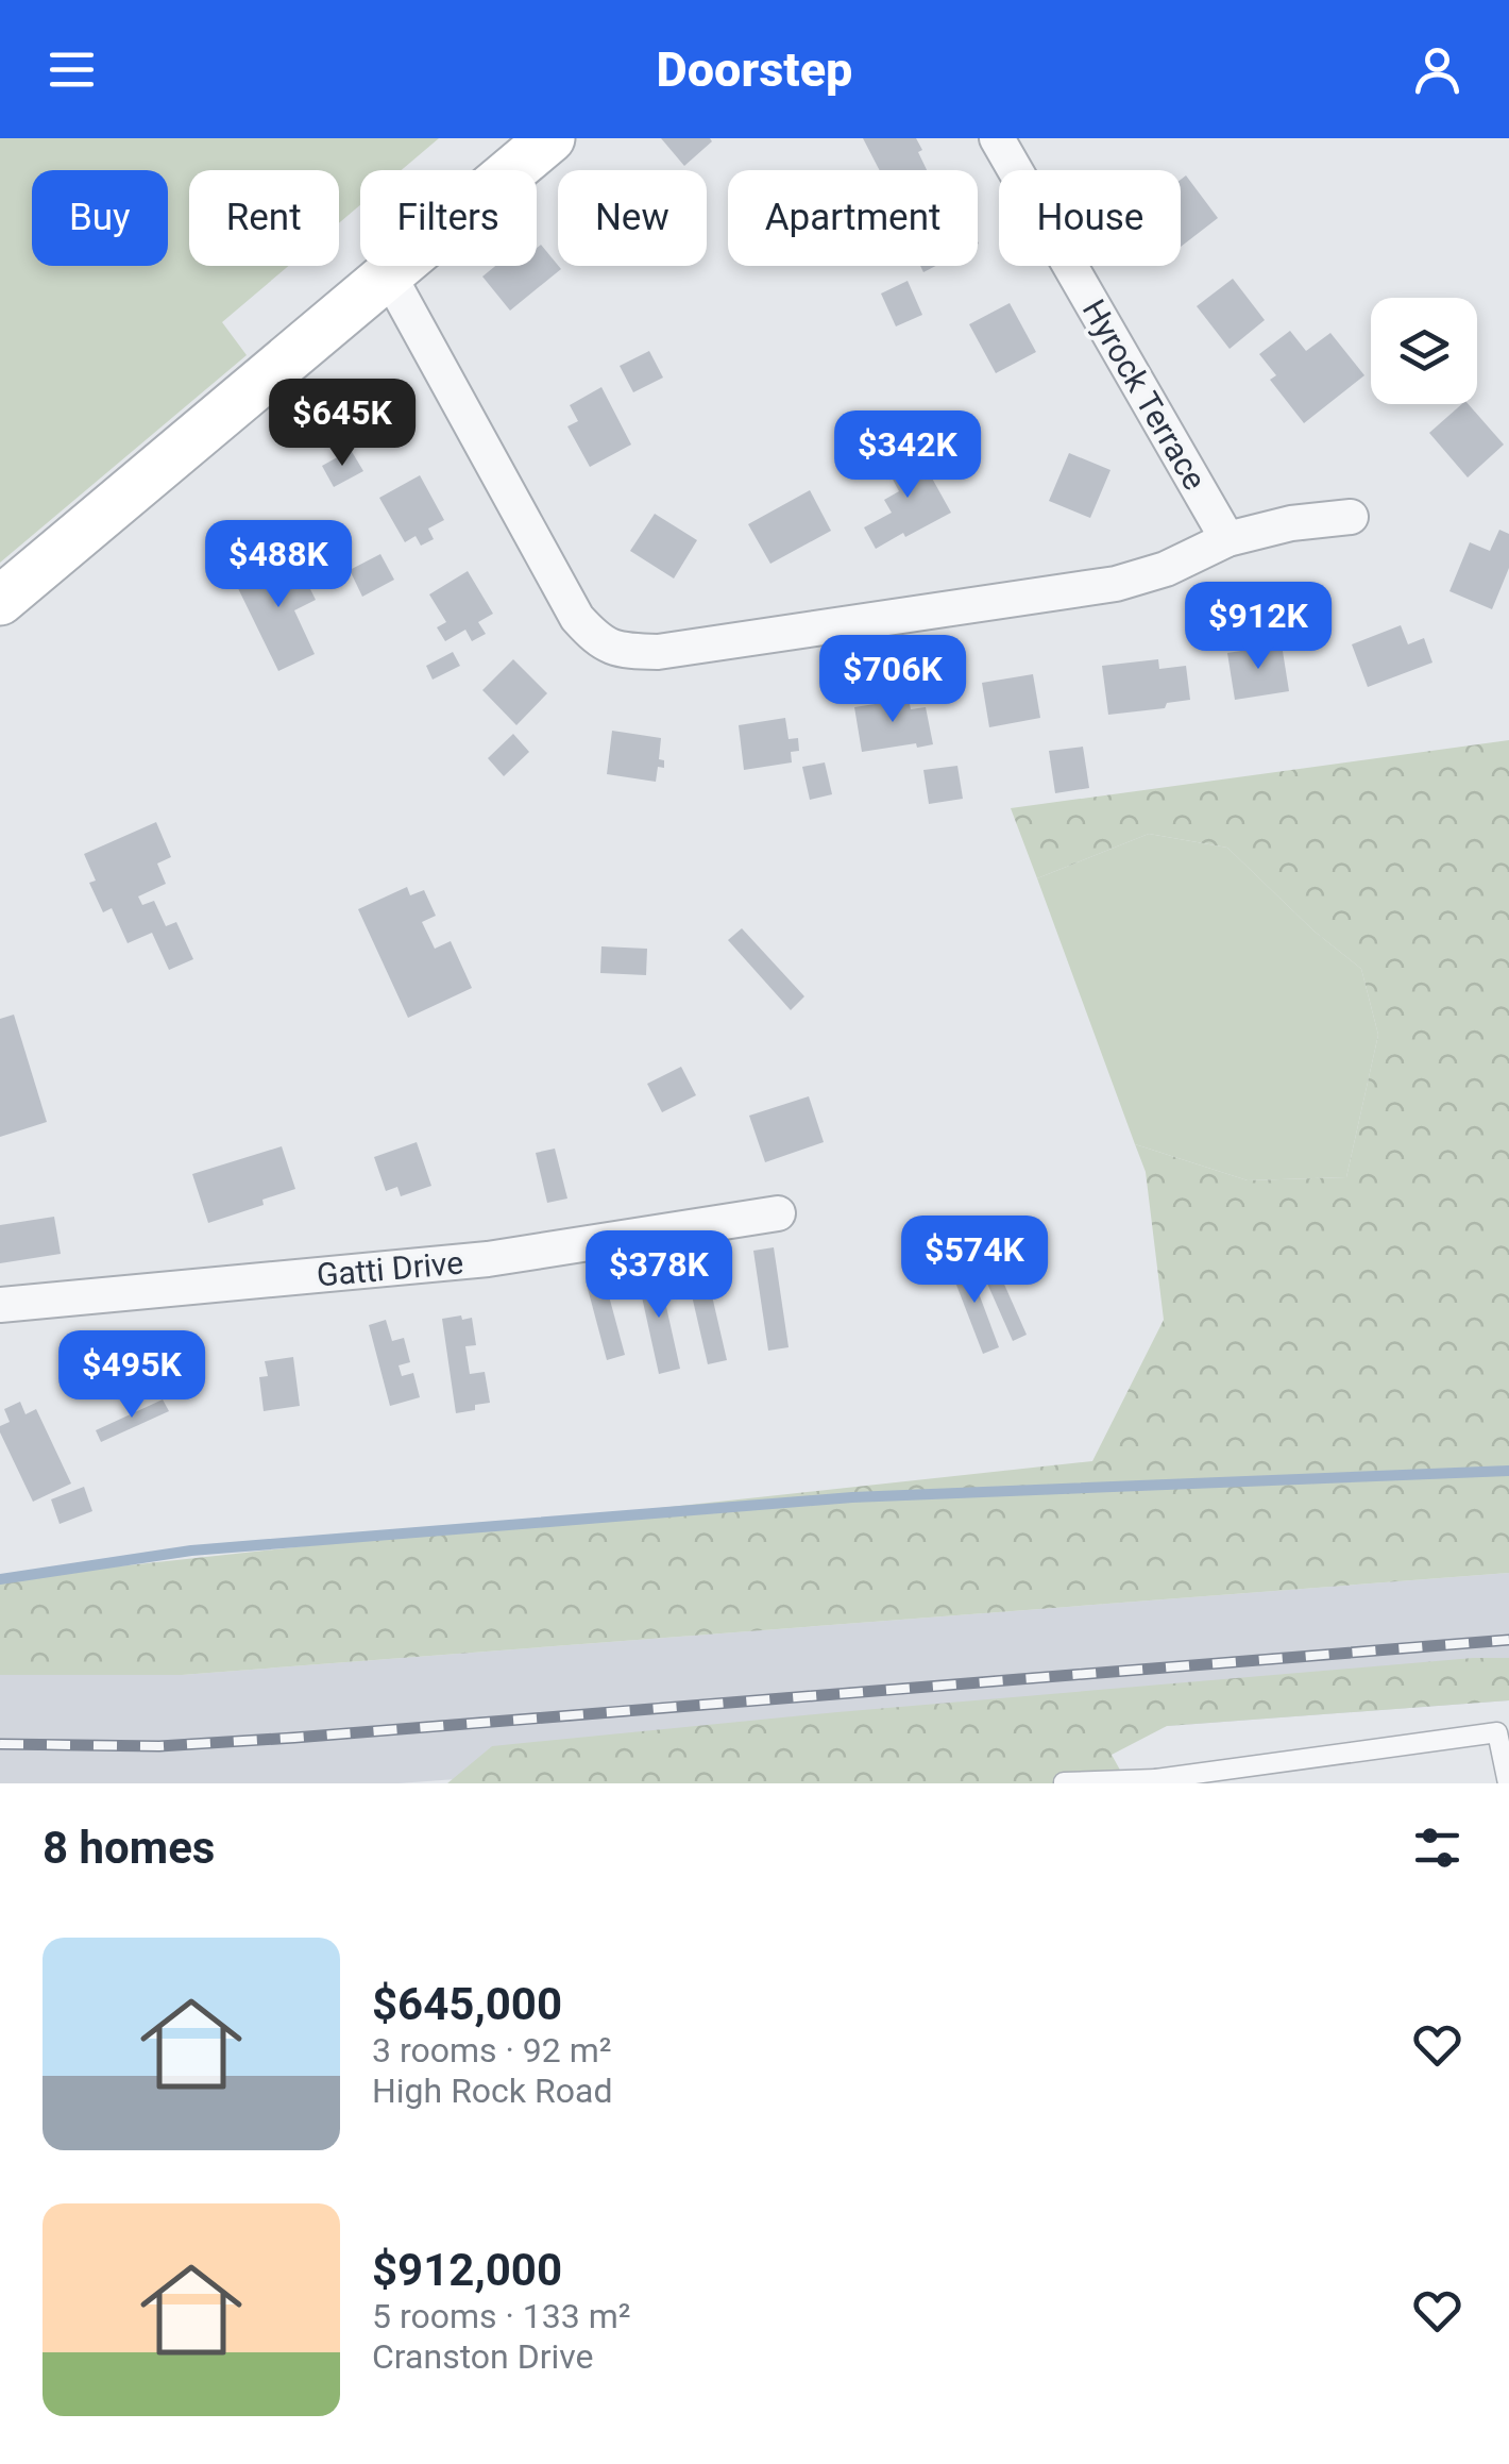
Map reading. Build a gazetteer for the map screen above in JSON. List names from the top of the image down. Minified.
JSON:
{"streets":{"street":["Hyrock Terrace","Gatti Drive"]},"page":{"header":"Doorstep","chip":["Buy","Rent","Filters","New","Apartment","House"],"price":["$645K","$342K","$488K","$912K","$706K","$574K","$378K","$495K"],"heading":"8 homes","list":[{"name":"$645,000","note":"3 rooms · 92 m² · High Rock Road"},{"name":"$912,000","note":"5 rooms · 133 m² · Cranston Drive"}]}}
